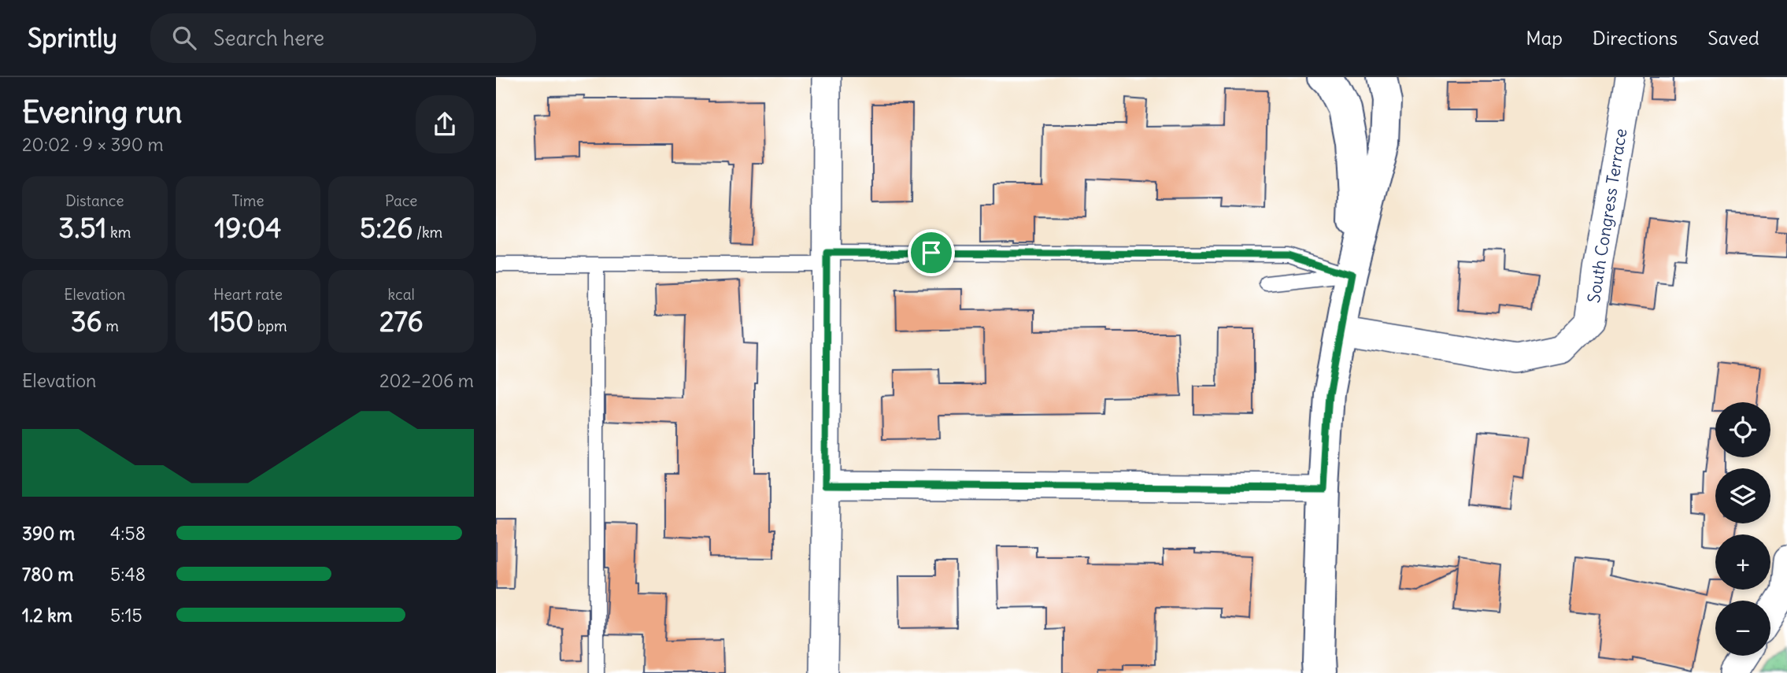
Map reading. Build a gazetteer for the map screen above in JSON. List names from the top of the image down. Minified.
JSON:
{"streets":{"street":["South Congress Terrace"]},"page":{"header":"Sprintly","search":"Search here","nav":["Map","Directions","Saved"],"heading":["Evening run","20:02 · 9 × 390 m"],"stats":[["Distance","3.51 km"],["Time","19:04"],["Pace","5:26 /km"],["Elevation","36 m"],["Heart rate","150 bpm"],["kcal","276"]],"chart":["Elevation","202–206 m"],"map_buttons":["+","−"],"list":[{"name":"390 m","note":"4:58"},{"name":"780 m","note":"5:48"},{"name":"1.2 km","note":"5:15"}]}}
